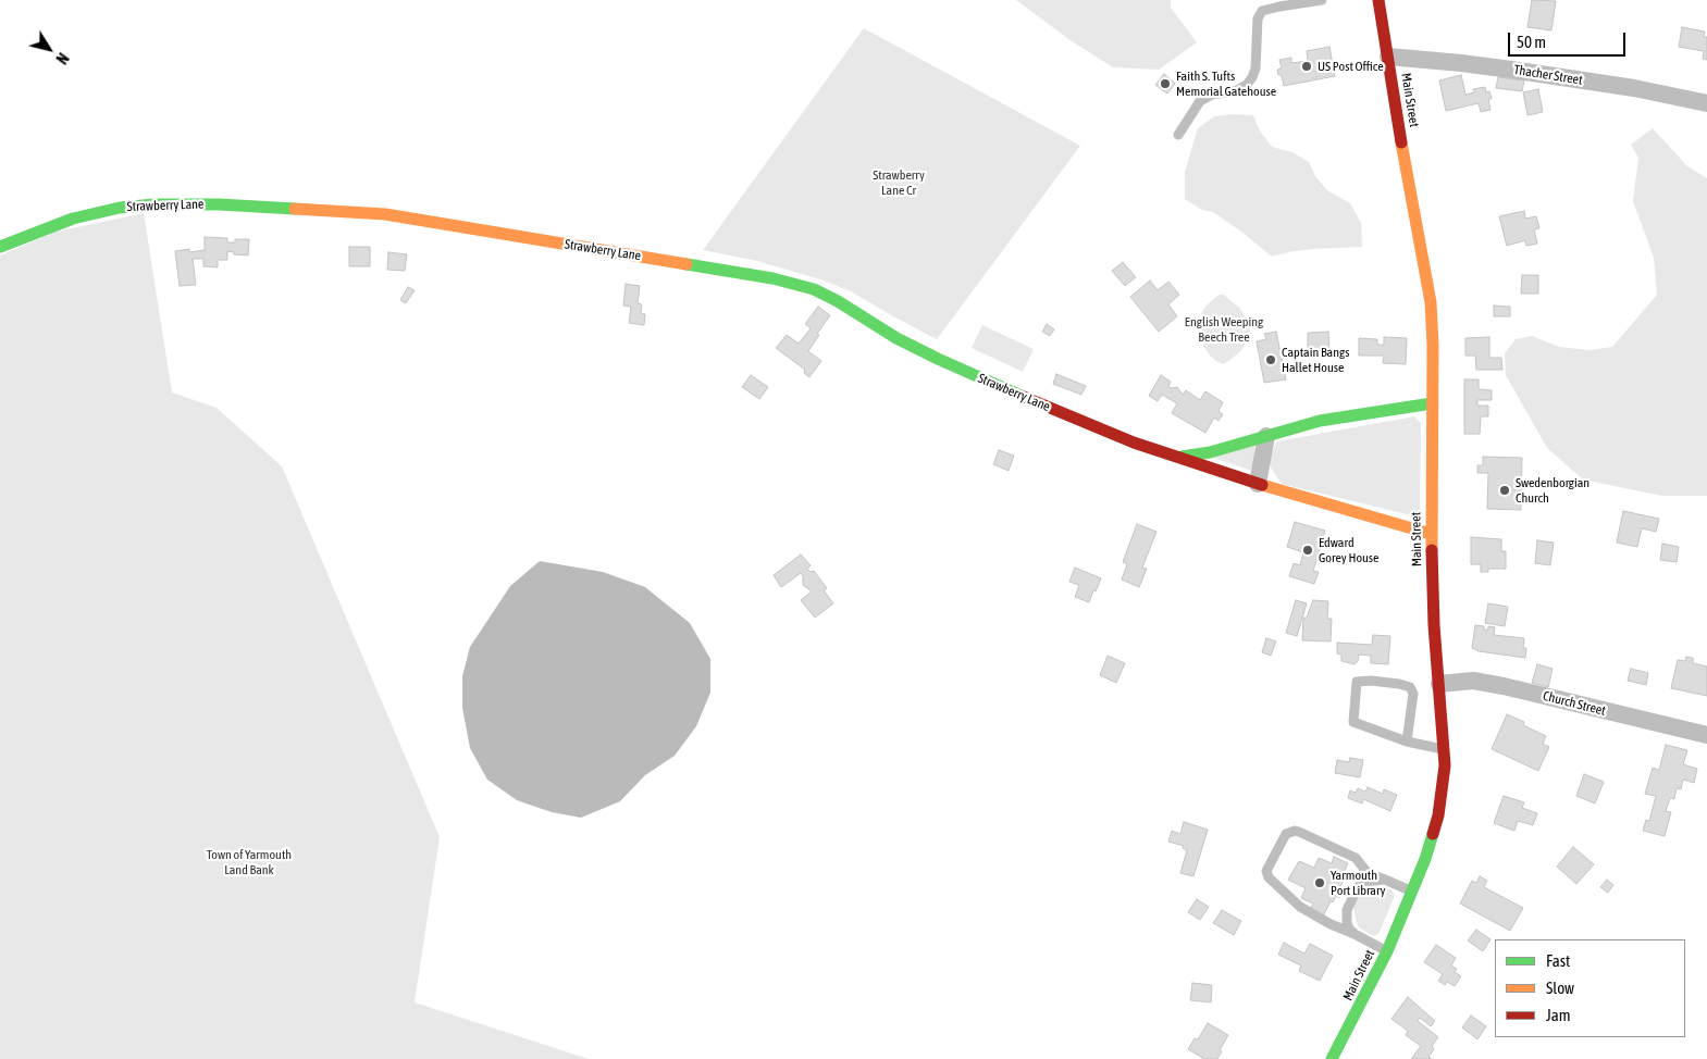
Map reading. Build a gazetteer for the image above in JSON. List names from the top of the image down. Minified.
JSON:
{"streets":{"street":["Thacher Street","Main Street","Strawberry Lane","Church Street"]},"crossings":[["Thacher Street","Main Street"],["Main Street","Strawberry Lane"],["Main Street","Church Street"]],"parks":["Strawberry Lane Cr","English Weeping Beech Tree","Town of Yarmouth Land Bank"],"places":["US Post Office","Faith S. Tufts Memorial Gatehouse","Captain Bangs Hallet House","Swedenborgian Church","Edward Gorey House","Yarmouth Port Library"],"legend":["Fast","Slow","Jam"],"scale_bar":"50 m","north":"bottom right"}
